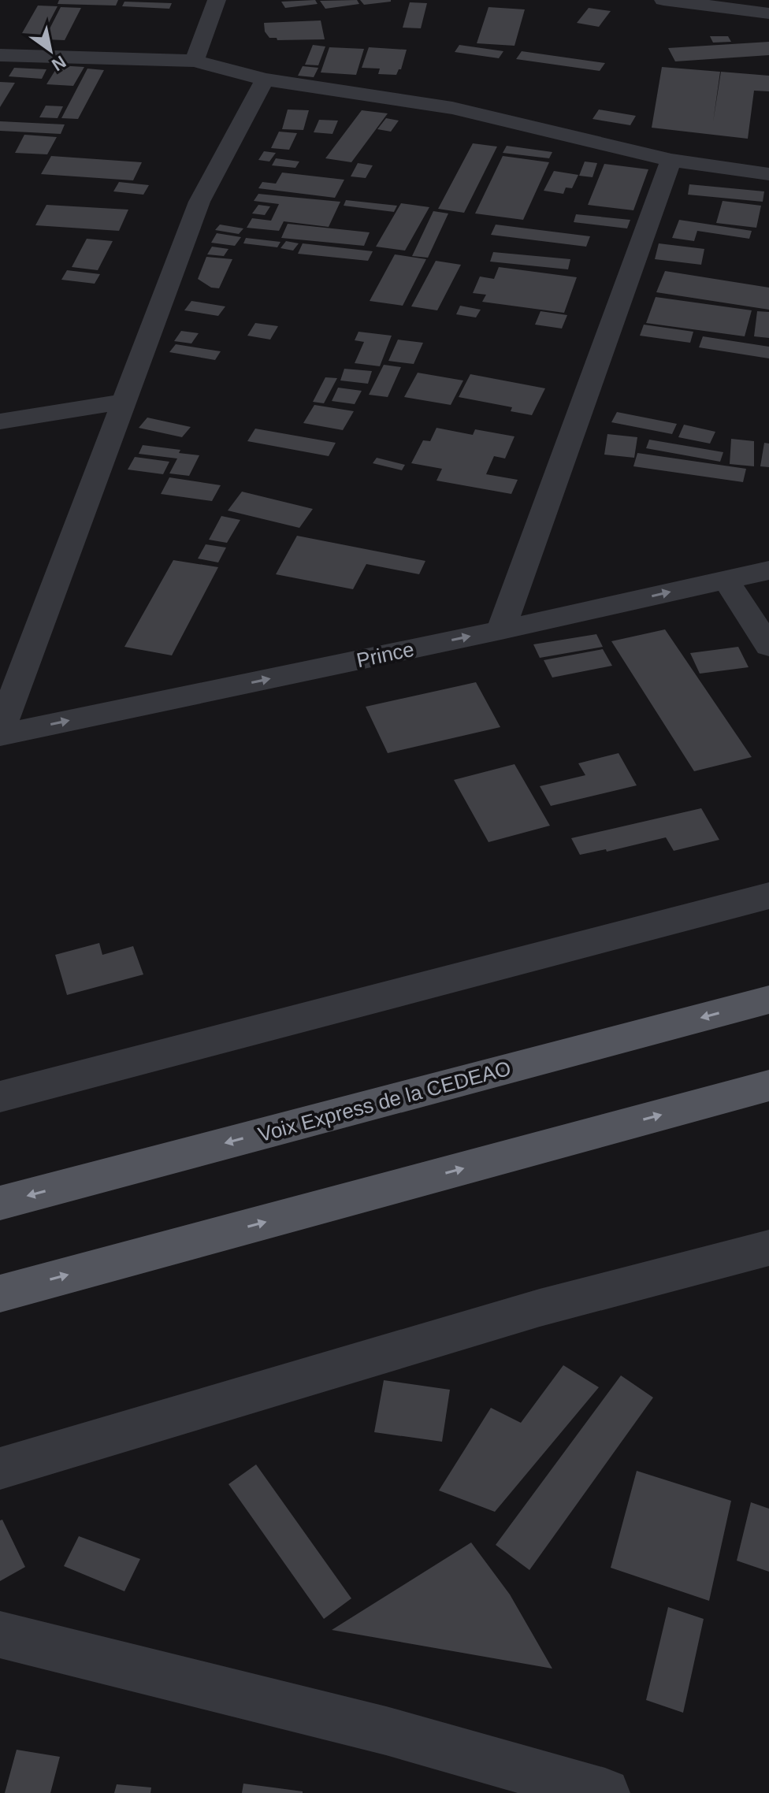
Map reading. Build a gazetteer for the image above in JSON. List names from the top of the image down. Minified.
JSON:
{"streets":{"main road":["Voix Express de la CEDEAO"],"street":["Prince"]},"one_way":["Prince"],"north":"bottom right"}
